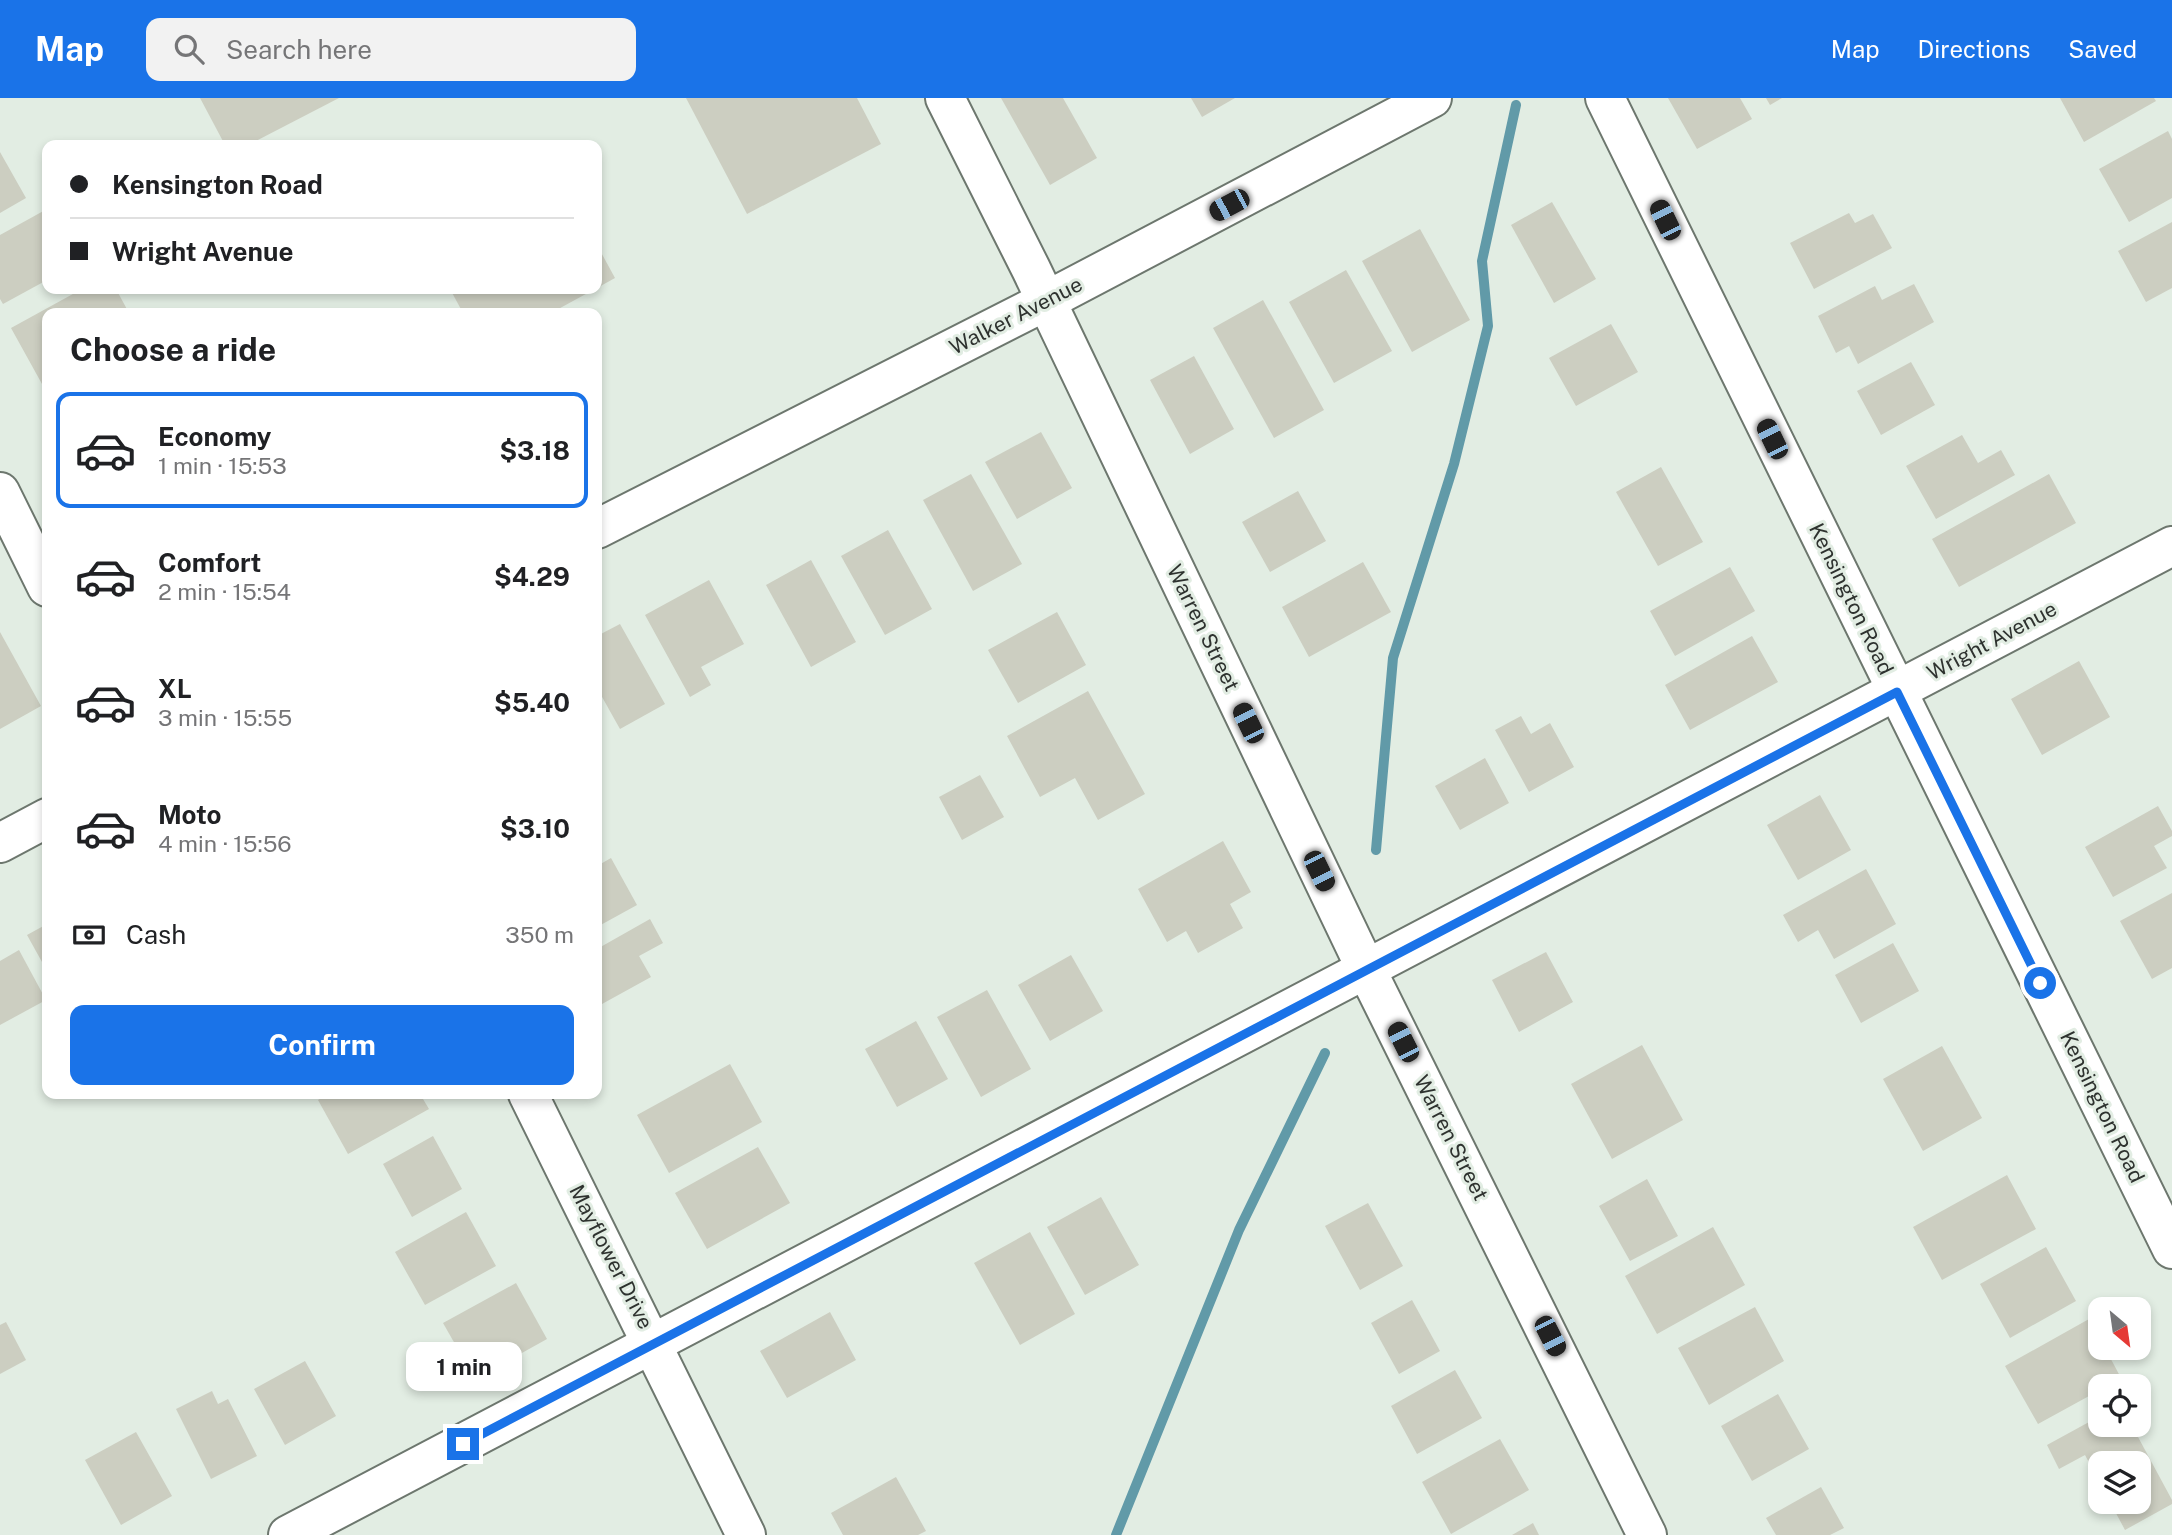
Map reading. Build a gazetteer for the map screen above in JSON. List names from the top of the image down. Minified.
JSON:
{"streets":{"street":["Walker Avenue","Kensington Road","Warren Street","Wright Avenue","Mayflower Drive"]},"crossings":[["Walker Avenue","Warren Street"],["Kensington Road","Wright Avenue"],["Warren Street","Wright Avenue"],["Wright Avenue","Mayflower Drive"]],"north":"bottom right","page":{"header":"Map","search":"Search here","nav":["Map","Directions","Saved"],"banner":["Kensington Road","Wright Avenue"],"heading":"Choose a ride","list":[{"name":"Economy","note":"1 min · 15:53","value":"$3.18"},{"name":"Comfort","note":"2 min · 15:54","value":"$4.29"},{"name":"XL","note":"3 min · 15:55","value":"$5.40"},{"name":"Moto","note":"4 min · 15:56","value":"$3.10"}],"pay":["Cash","350 m"],"buttons":"Confirm","bubble":"1 min"}}
